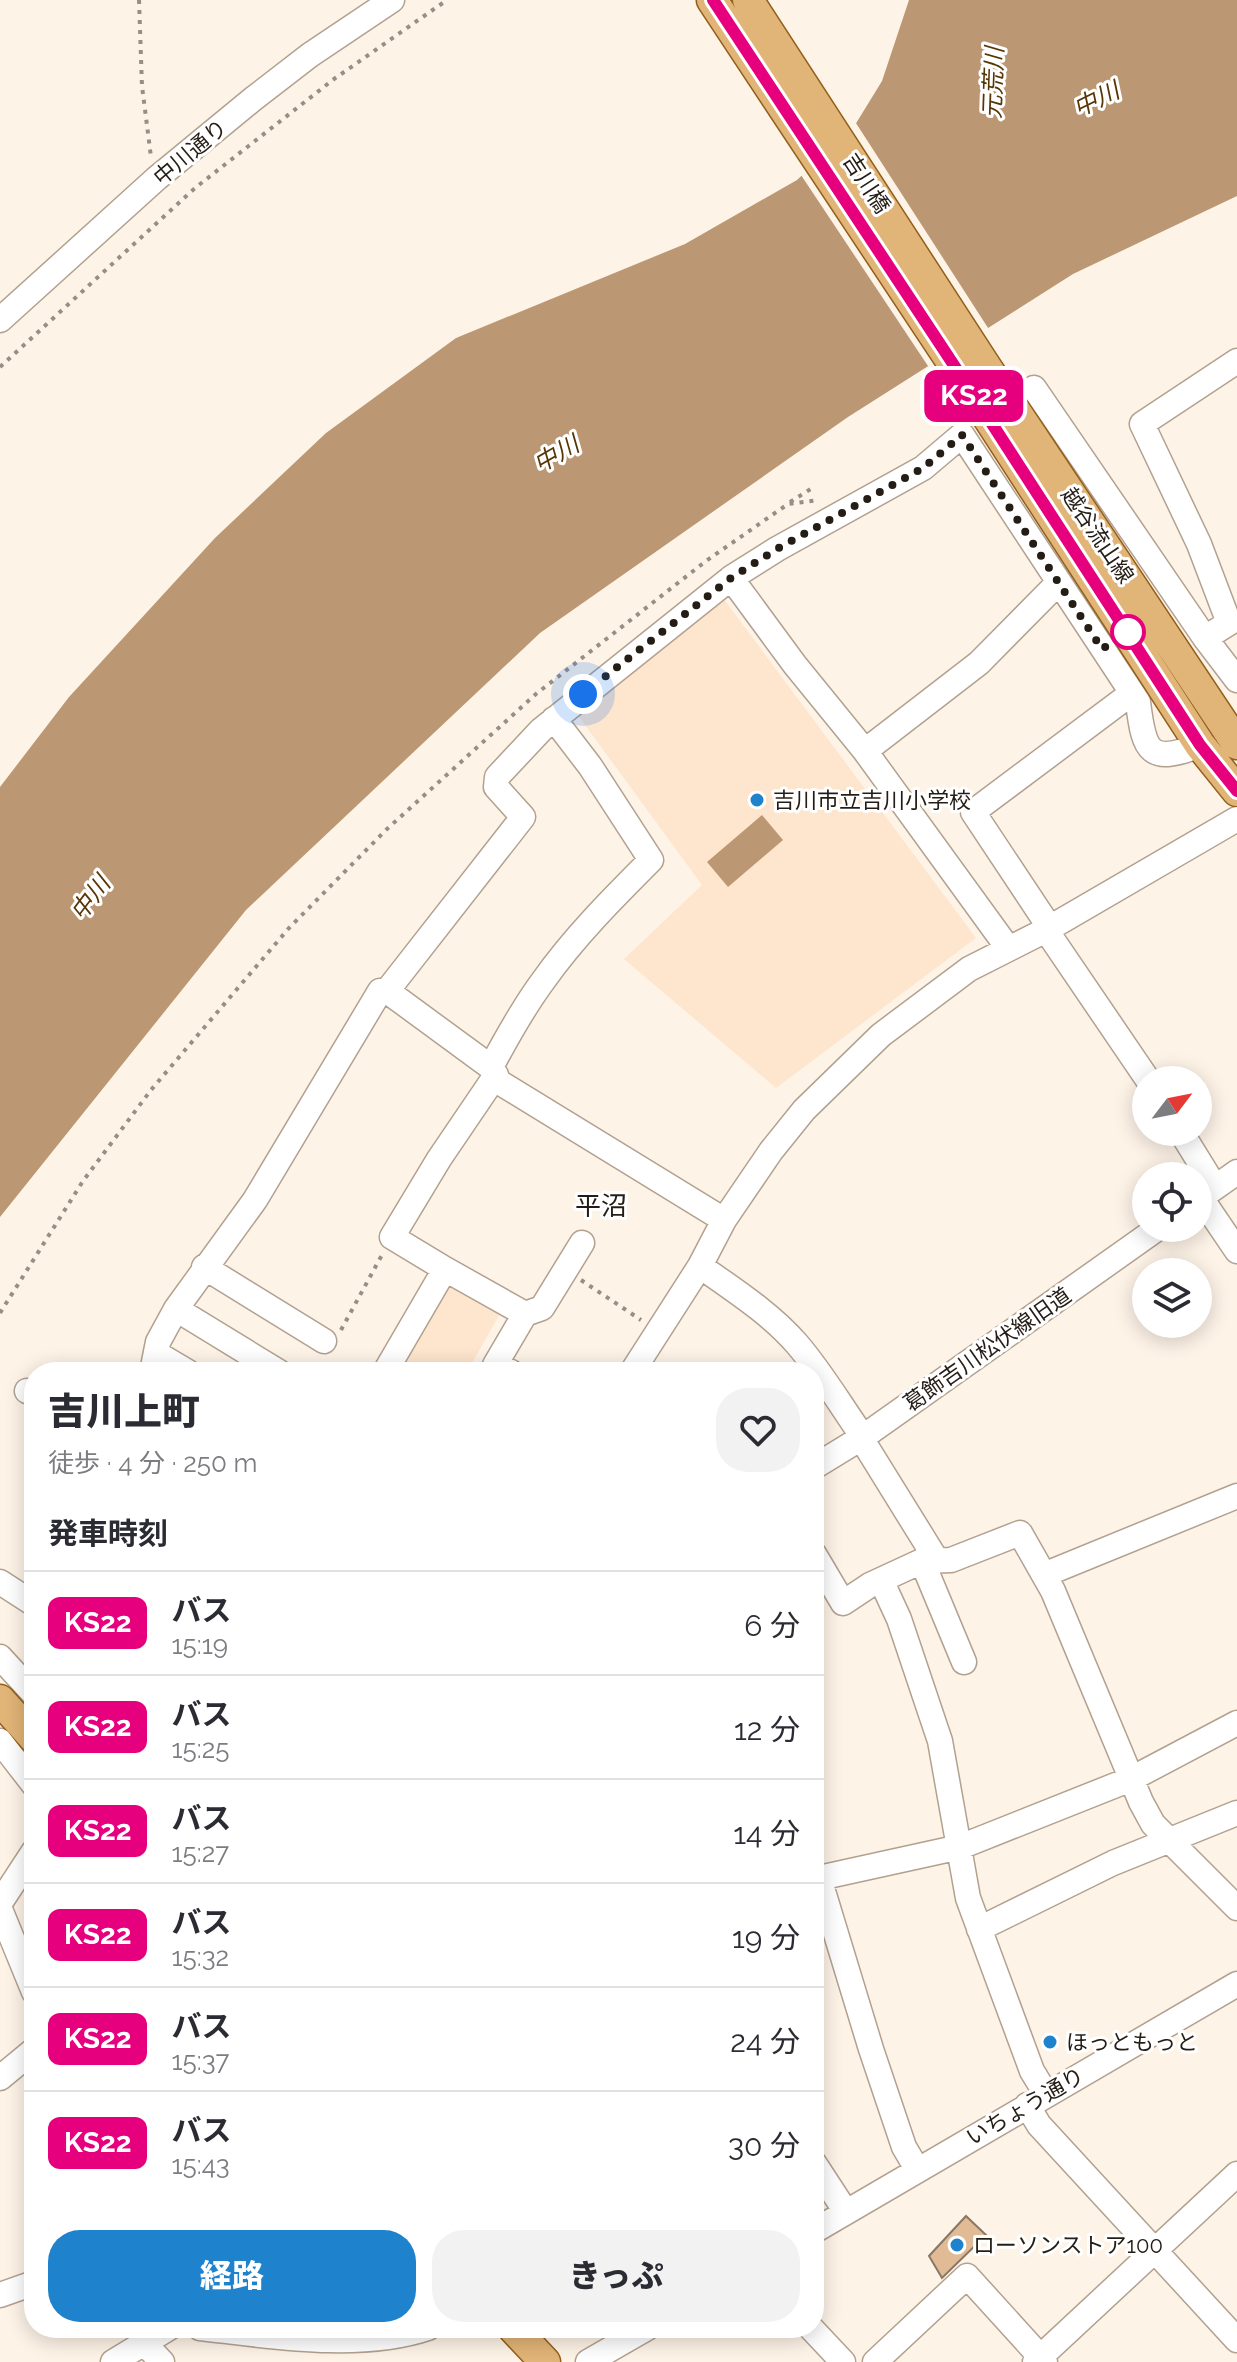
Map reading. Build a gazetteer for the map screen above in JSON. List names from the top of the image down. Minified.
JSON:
{"streets":{"main road":["吉川橋","越谷流山線"],"street":["中川通り","葛飾吉川松伏線旧道","いちょう通り"]},"crossings":[["吉川橋","越谷流山線"]],"districts":["平沼"],"water":["元荒川","中川"],"places":["吉川市立吉川小学校","ほっともっと","ローソンストア100"],"lines":["bus line KS22"],"north":"top right","page":{"on_map":"KS22","heading":[["吉川上町","徒歩 · 4 分 · 250 m"],"発車時刻"],"list":[{"mark":"KS22","name":"バス","note":"15:19","value":"6 分"},{"mark":"KS22","name":"バス","note":"15:25","value":"12 分"},{"mark":"KS22","name":"バス","note":"15:27","value":"14 分"},{"mark":"KS22","name":"バス","note":"15:32","value":"19 分"},{"mark":"KS22","name":"バス","note":"15:37","value":"24 分"},{"mark":"KS22","name":"バス","note":"15:43","value":"30 分"}],"buttons":["経路","きっぷ"]}}
